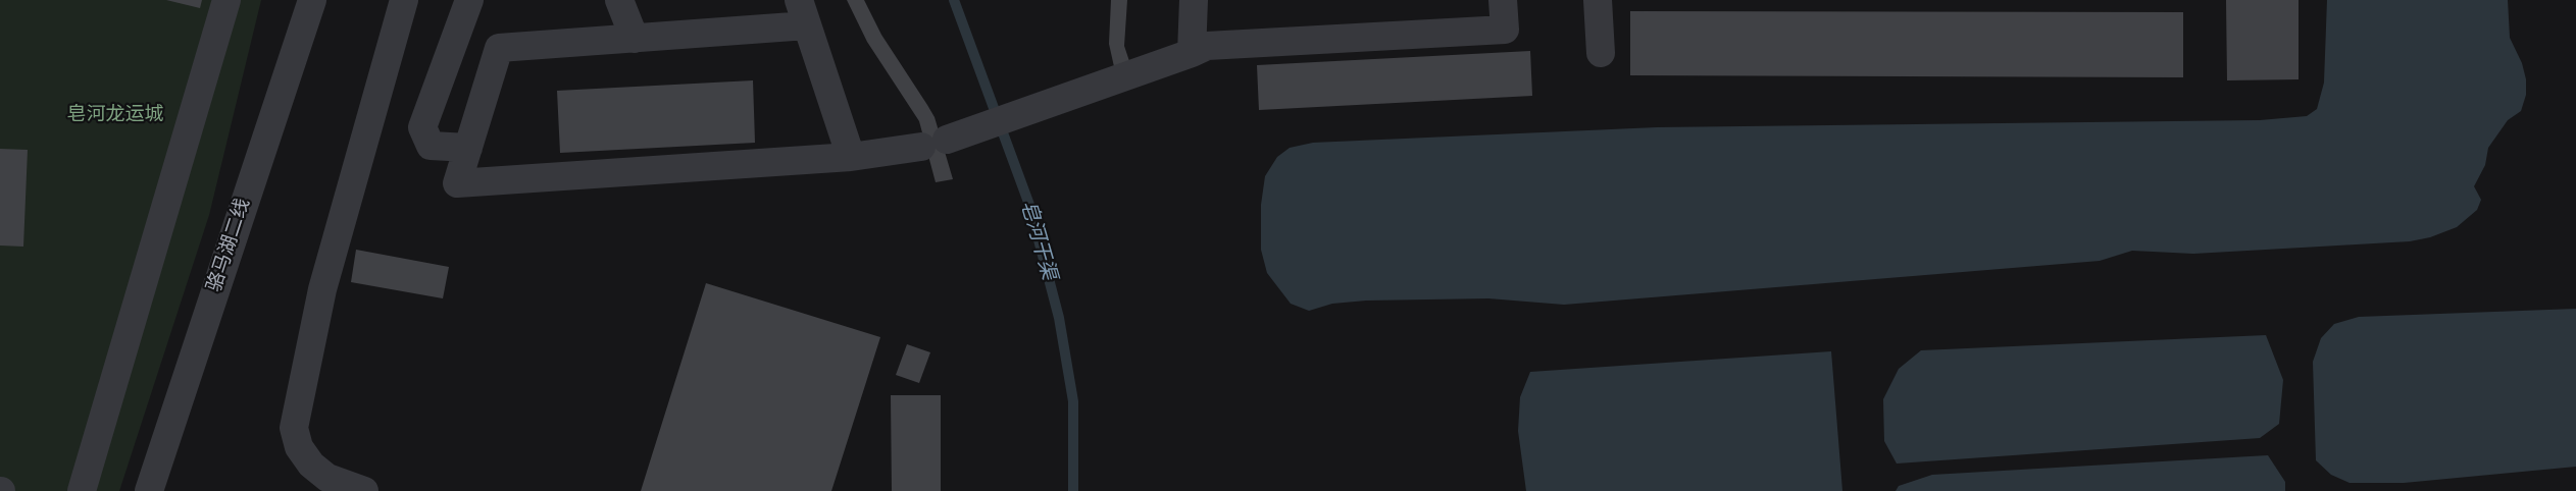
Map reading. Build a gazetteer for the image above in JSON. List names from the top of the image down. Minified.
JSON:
{"streets":{"street":["骆马湖二线"]},"water":["皂河干渠"],"parks":["皂河龙运城"]}
